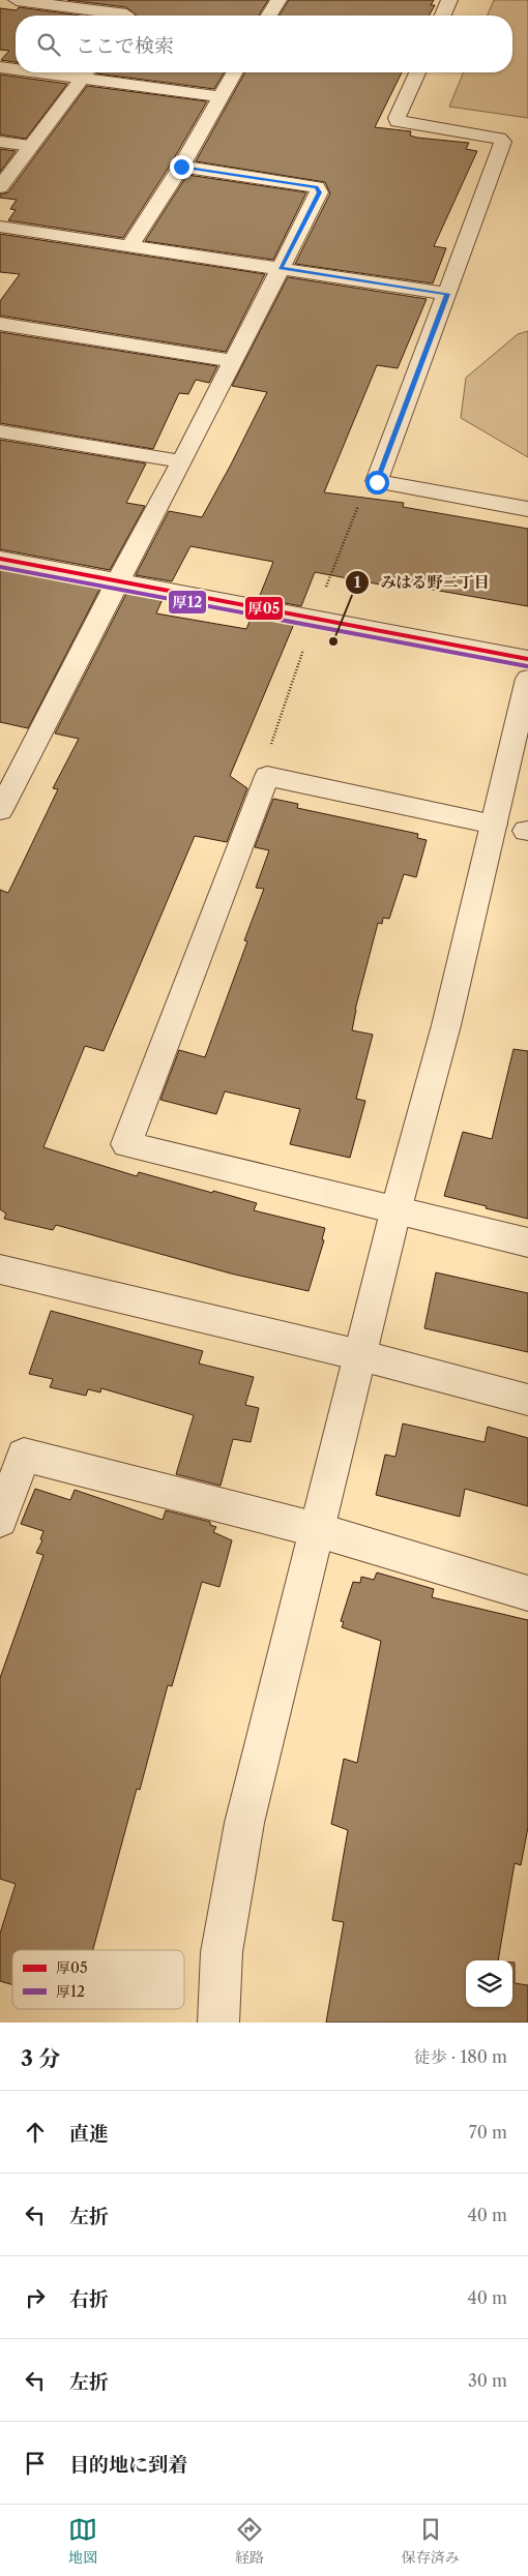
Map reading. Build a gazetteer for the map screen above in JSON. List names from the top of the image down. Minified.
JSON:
{"places":["みはる野二丁目"],"lines":["transit line 厚05","transit line 厚12"],"legend":["厚05","厚12"],"page":{"search":"ここで検索","heading":["3 分","徒歩 · 180 m"],"list":[["直進","70 m"],["左折","40 m"],["右折","40 m"],["左折","30 m"],"目的地に到着"],"nav":["地図","経路","保存済み"]}}
